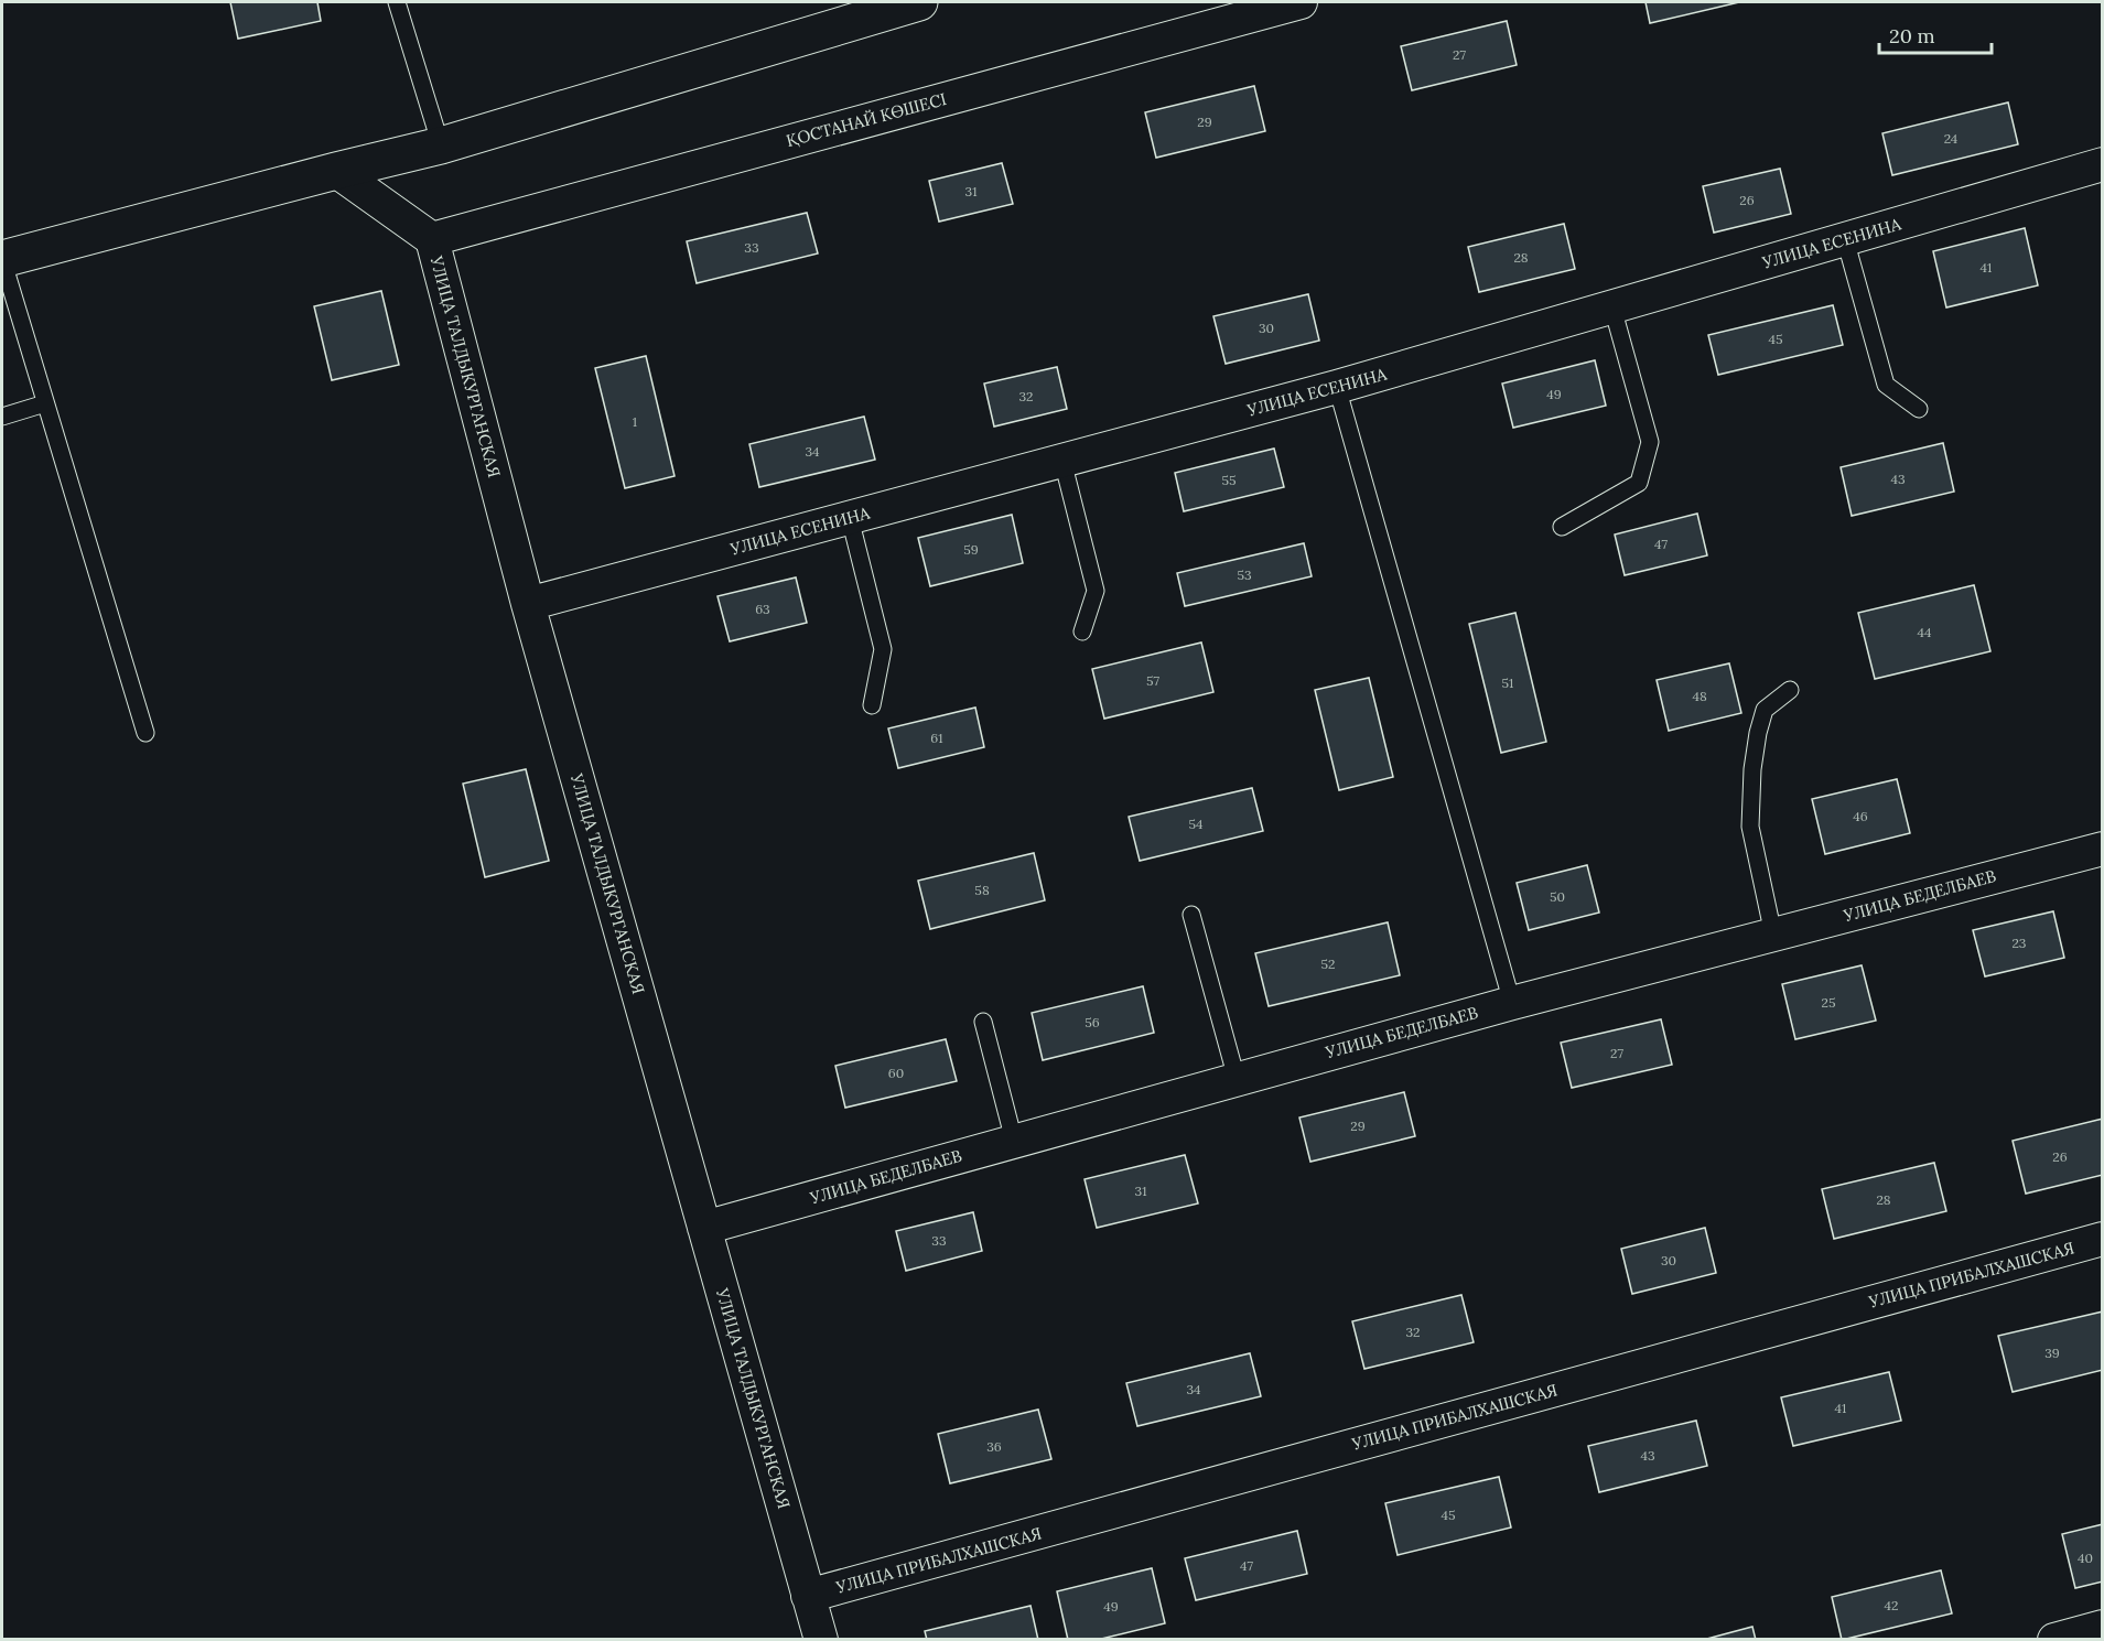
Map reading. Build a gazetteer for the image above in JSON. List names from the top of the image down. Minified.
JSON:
{"streets":{"street":["ҚОСТАНАЙ КӨШЕСІ","УЛИЦА ЕСЕНИНА","УЛИЦА ТАЛДЫКУРГАНСКАЯ","УЛИЦА БЕДЕЛБАЕВ","УЛИЦА ПРИБАЛХАШСКАЯ"]},"crossings":[["ҚОСТАНАЙ КӨШЕСІ","УЛИЦА ТАЛДЫКУРГАНСКАЯ"],["УЛИЦА ЕСЕНИНА","УЛИЦА ТАЛДЫКУРГАНСКАЯ"],["УЛИЦА ТАЛДЫКУРГАНСКАЯ","УЛИЦА БЕДЕЛБАЕВ"],["УЛИЦА ТАЛДЫКУРГАНСКАЯ","УЛИЦА ПРИБАЛХАШСКАЯ"]],"house_numbers":["27","29","24","31","26","33","28","41","30","45","49","32","1","34","43","55","47","59","53","63","44","57","51","48","61","46","54","58","50","23","52","25","56","27","60","29","26","31","28","33","30","32","39","34","41","36","43","45","40","47","42","49"],"scale_bar":"20 m"}
